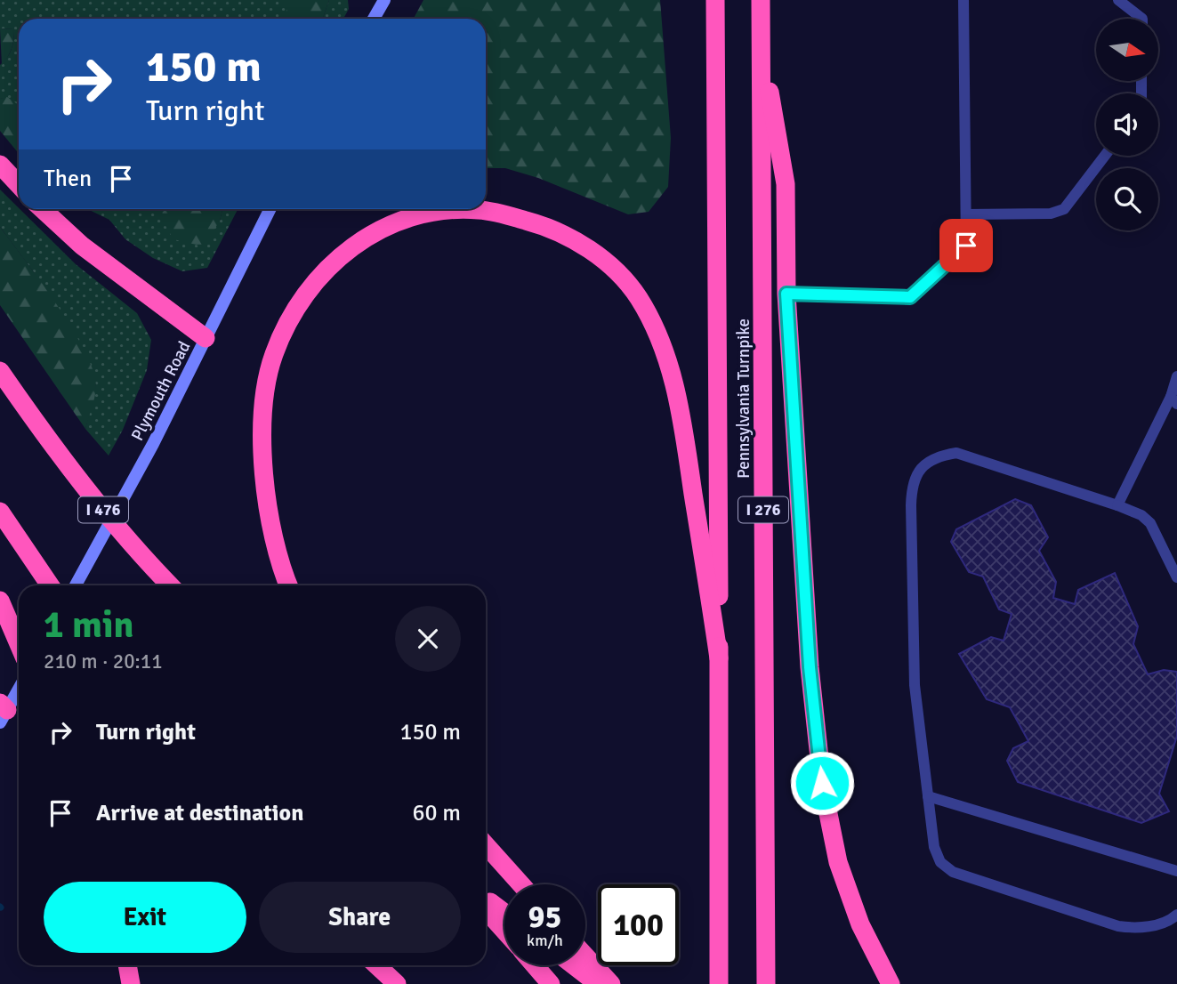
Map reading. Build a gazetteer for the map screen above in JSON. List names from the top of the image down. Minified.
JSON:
{"streets":{"highway":["Pennsylvania Turnpike","I 476","I 276"],"main road":["Plymouth Road"]},"north":"right","page":{"turn":["150 m","Turn right"],"then":"Then","heading":["1 min","210 m · 20:11"],"list":[{"name":"Turn right","value":"150 m"},{"name":"Arrive at destination","value":"60 m"}],"buttons":["Exit","Share"],"speed":"95 km/h","limit":"100"}}
